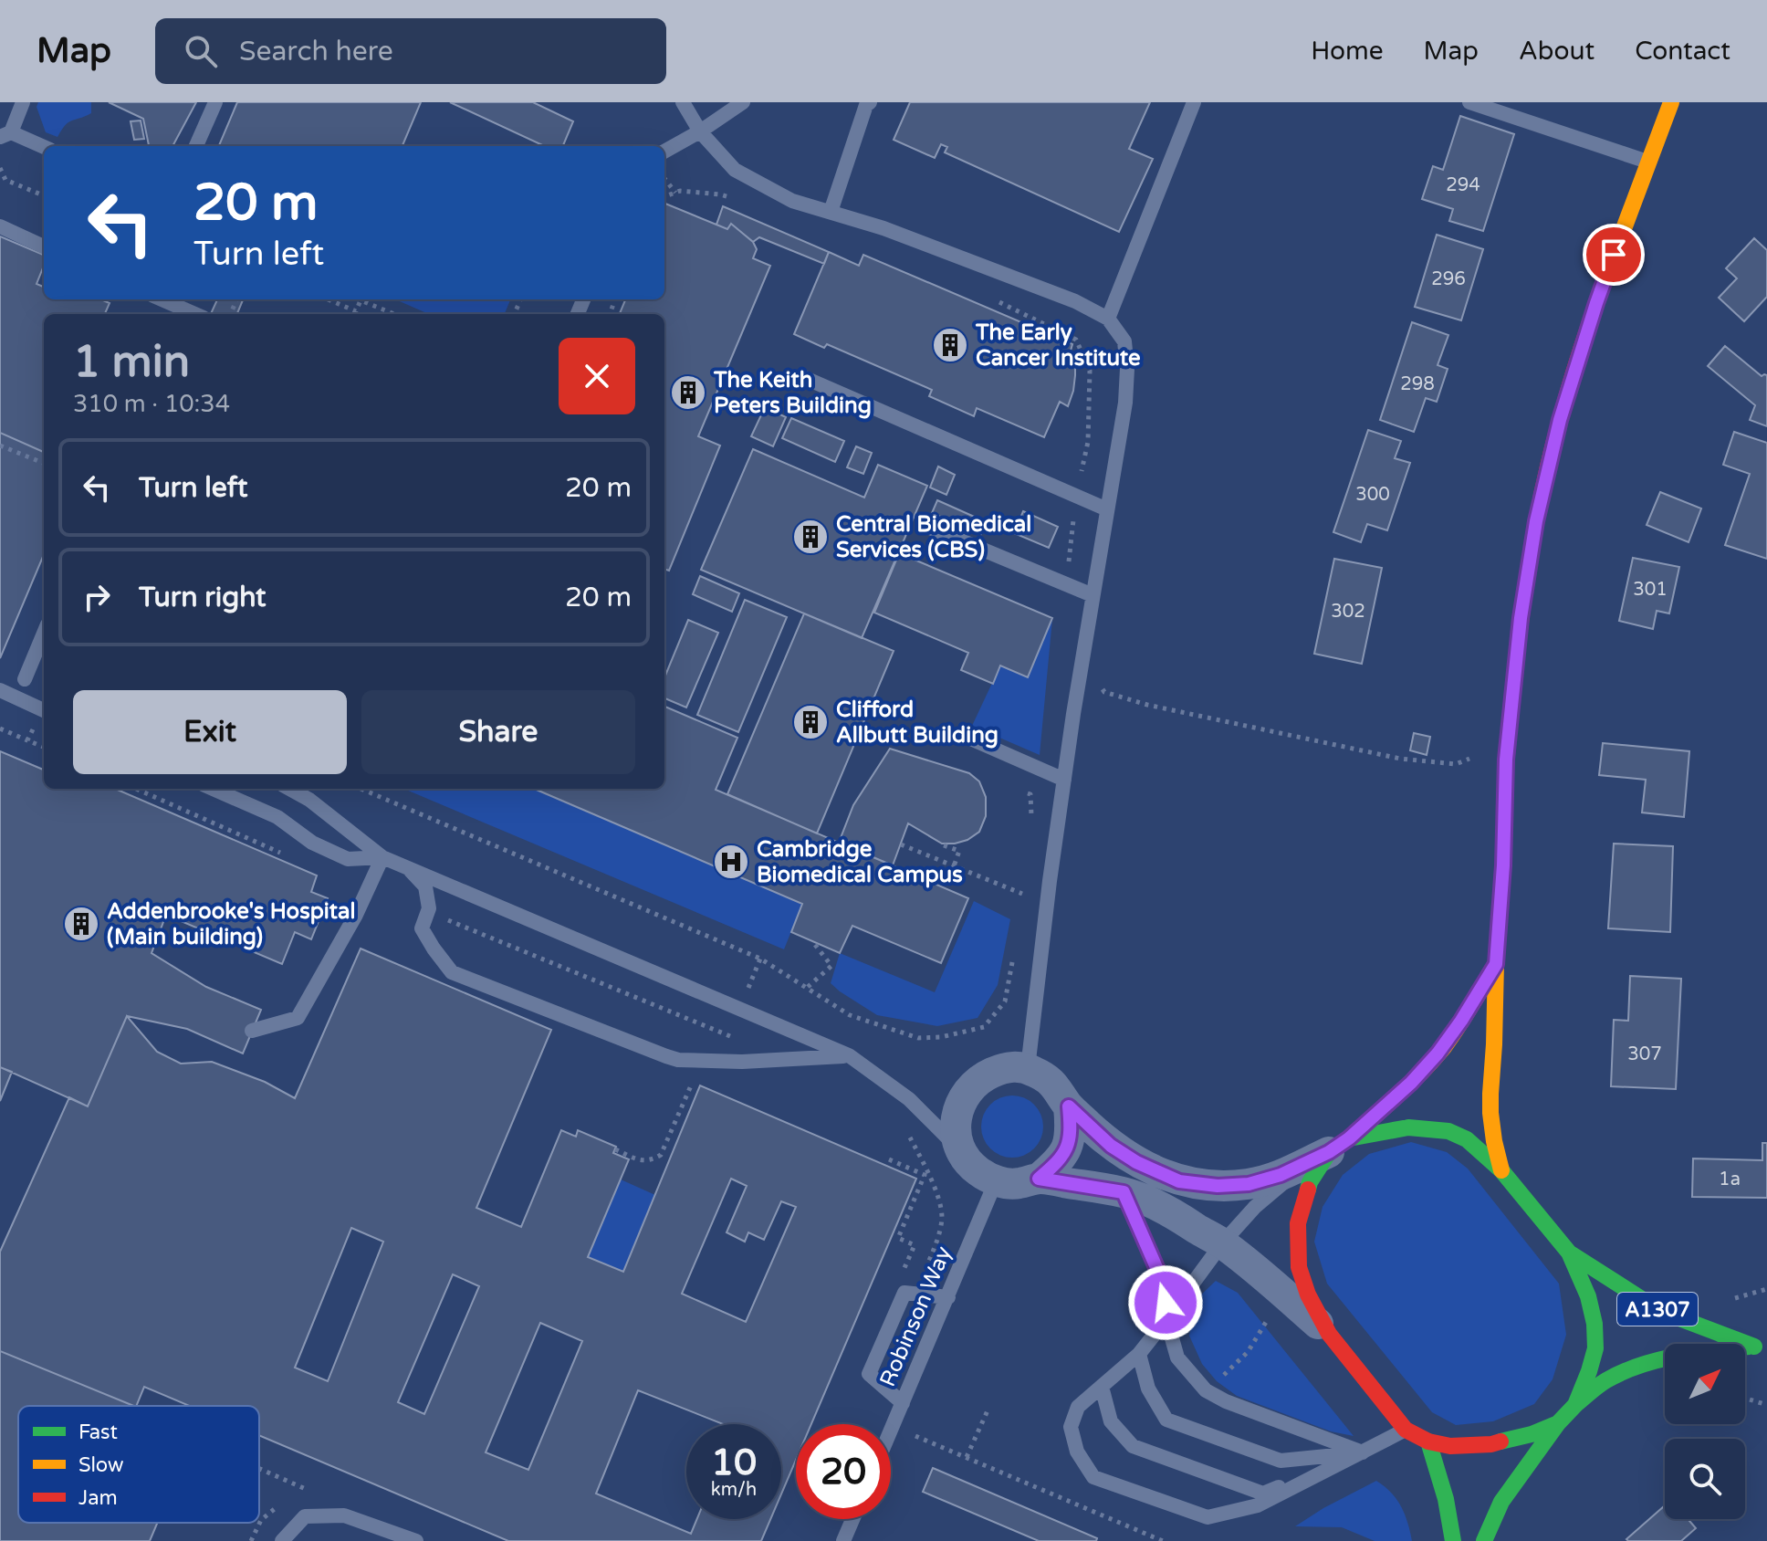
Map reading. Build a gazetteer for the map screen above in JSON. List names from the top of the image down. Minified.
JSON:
{"streets":{"main road":["A1307"],"lane":["Robinson Way"]},"places":{"building":["The Early Cancer Institute","The Keith Peters Building","Central Biomedical Services (CBS)","Clifford Allbutt Building","Addenbrooke's Hospital (Main building)"],"hospital":["Cambridge Biomedical Campus"]},"house_numbers":["294","296","298","300","301","302","307","1a"],"legend":["Fast","Slow","Jam"],"north":"top right","page":{"header":"Map","search":"Search here","nav":["Home","Map","About","Contact"],"turn":["20 m","Turn left"],"heading":["1 min","310 m · 10:34"],"list":[{"name":"Turn left","value":"20 m"},{"name":"Turn right","value":"20 m"}],"buttons":["Exit","Share"],"speed":"10 km/h","limit":"20"}}
